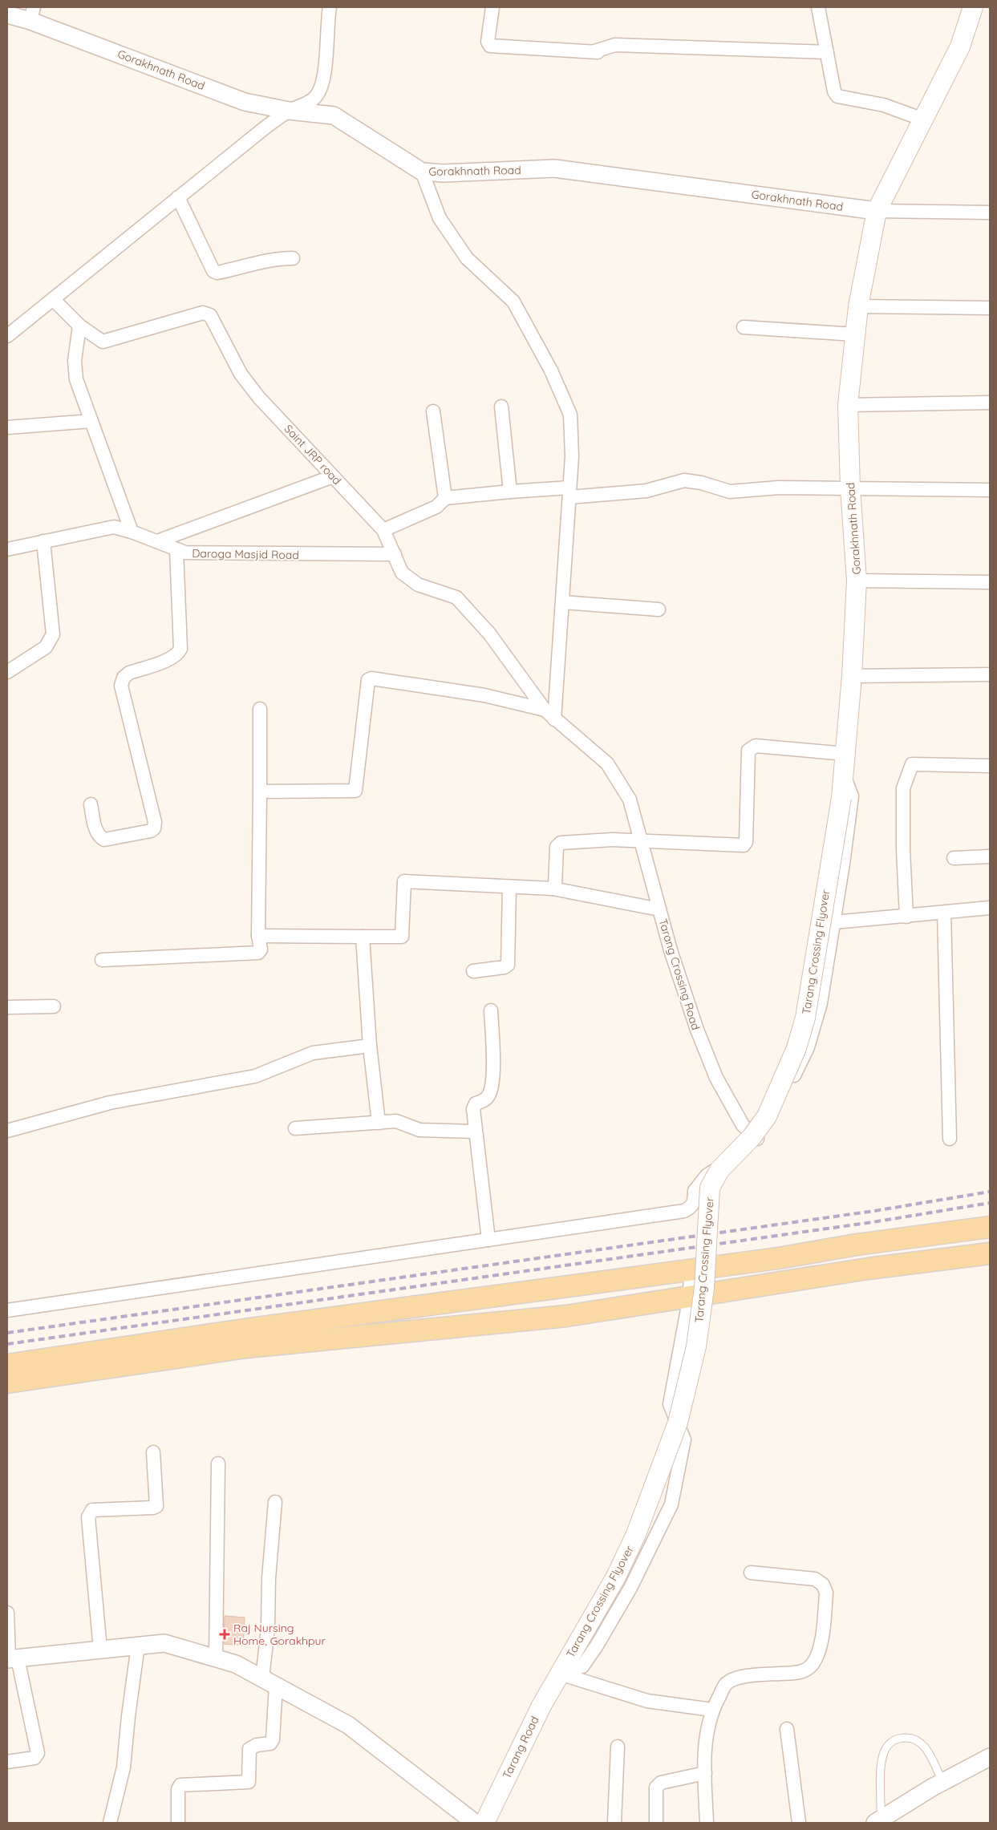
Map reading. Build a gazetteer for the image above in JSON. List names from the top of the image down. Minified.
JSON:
{"streets":{"main road":["Gorakhnath Road","Tarang Crossing Flyover","Tarang Road"],"street":["Saint JRP road","Daroga Masjid Road","Tarang Crossing Road"]},"crossings":[["Gorakhnath Road","Tarang Crossing Flyover"],["Saint JRP road","Daroga Masjid Road"],["Saint JRP road","Tarang Crossing Road"],["Tarang Crossing Flyover","Tarang Road"]],"places":{"health":["Raj Nursing Home, Gorakhpur"]}}
